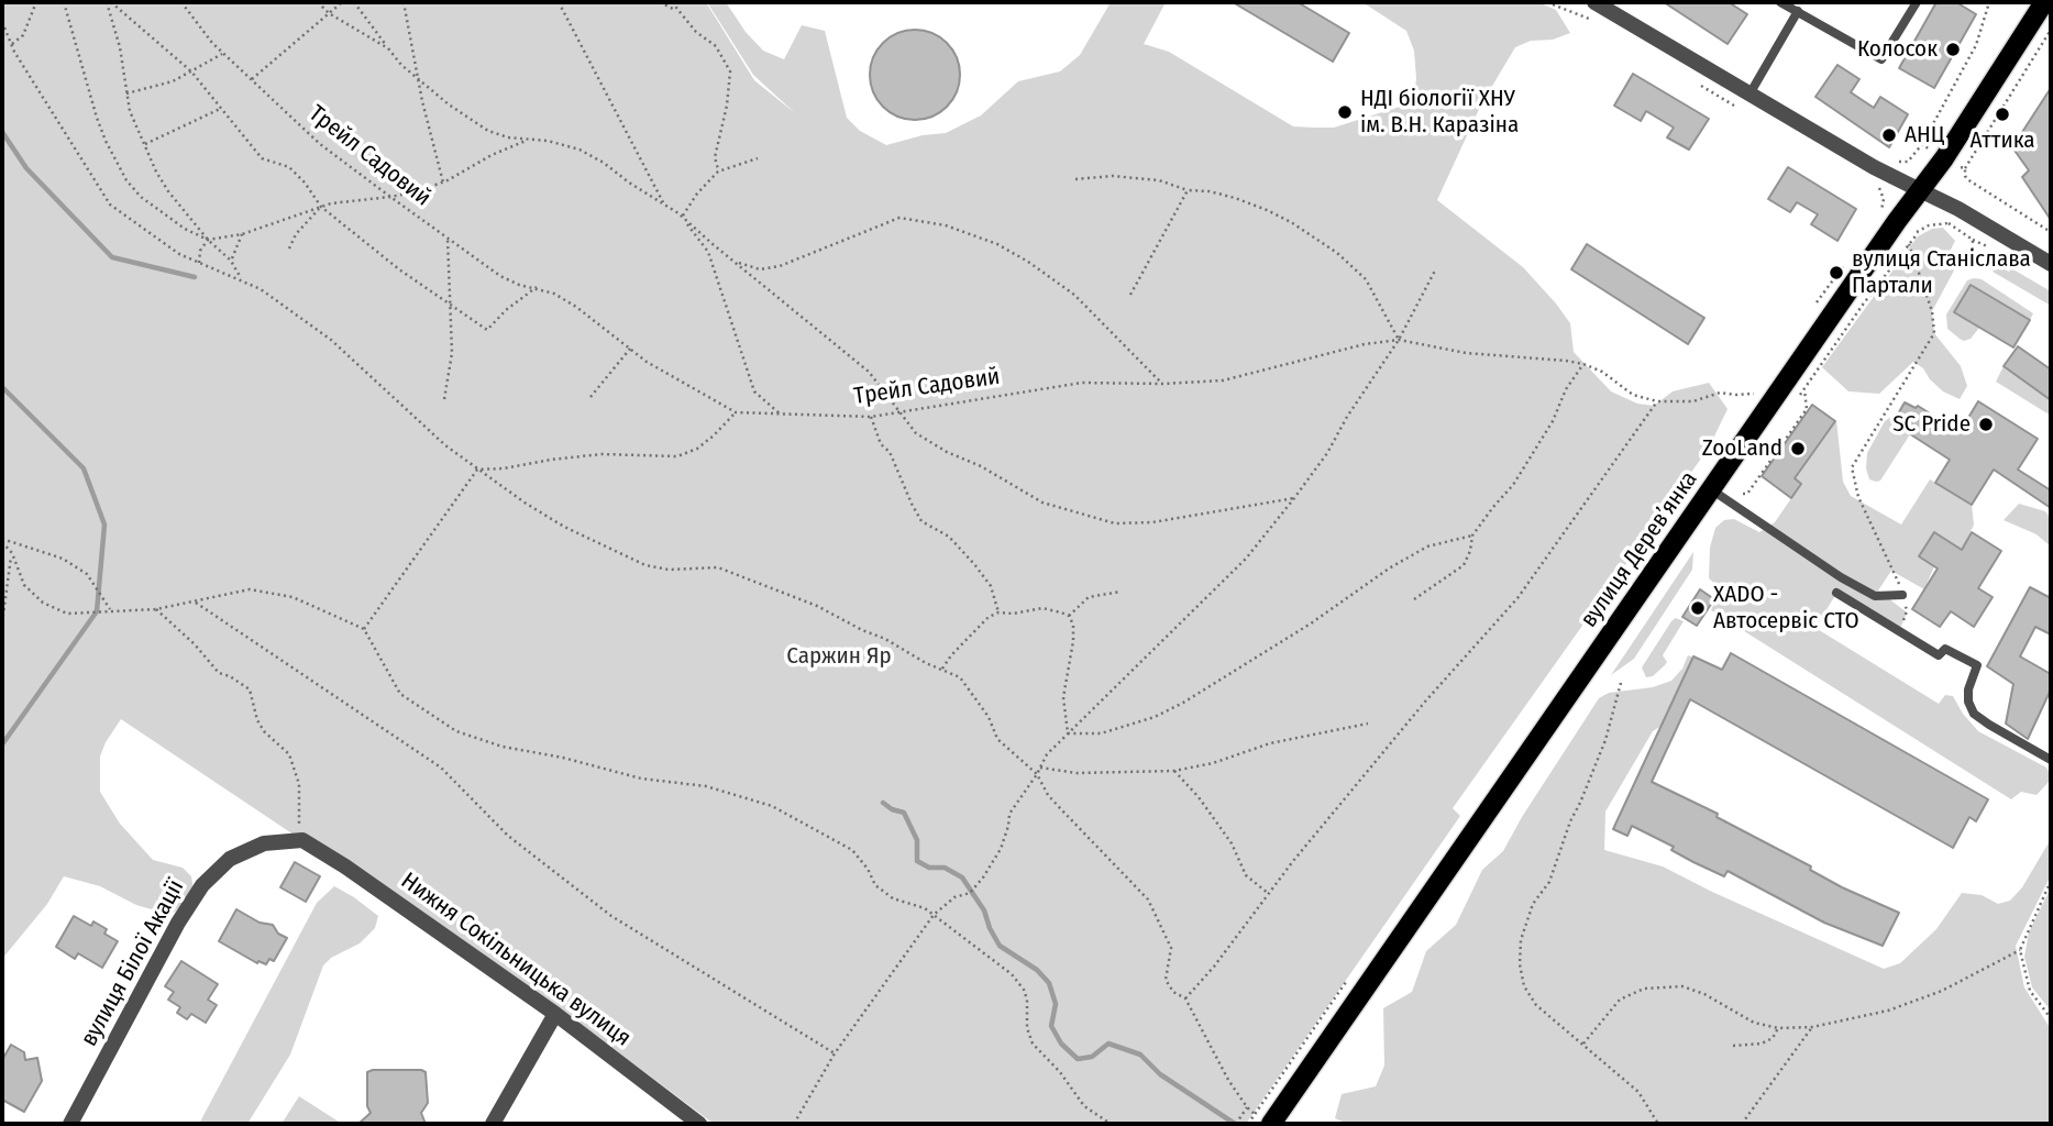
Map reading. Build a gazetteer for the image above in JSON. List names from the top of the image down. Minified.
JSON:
{"streets":{"main road":["вулиця Дерев’янка"],"street":["Нижня Сокільницька вулиця","вулиця Білої Акації"],"path":["Трейл Садовий"]},"crossings":[["Нижня Сокільницька вулиця","вулиця Білої Акації"]],"parks":["Саржин Яр"],"places":["Колосок","НДІ біології ХНУ ім. В.Н. Каразіна","Аттика","АНЦ","вулиця Станіслава Партали","SC Pride","ZooLand","XADO - Автосервіс СТО"]}
